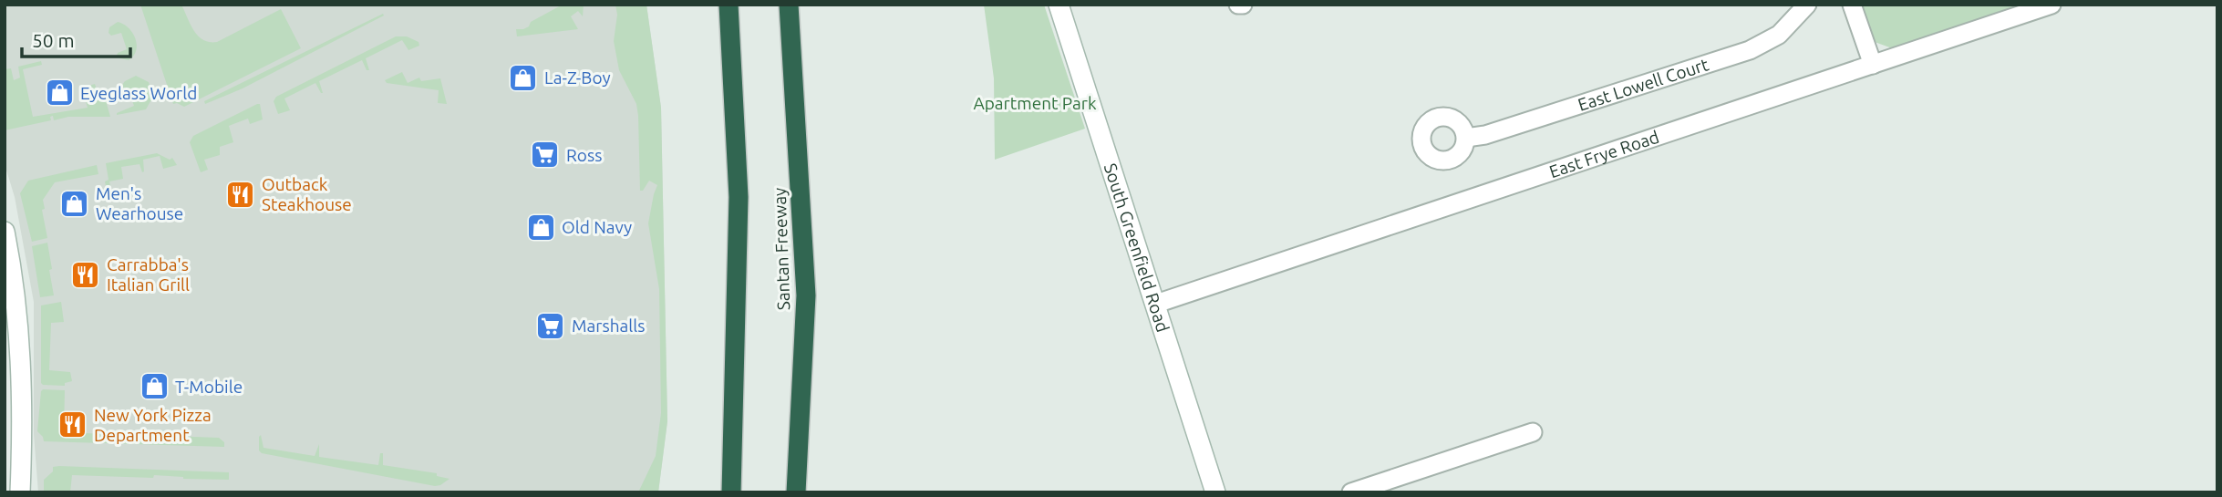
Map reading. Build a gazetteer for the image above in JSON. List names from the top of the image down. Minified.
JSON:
{"streets":{"highway":["Santan Freeway"],"street":["East Lowell Court","East Frye Road","South Greenfield Road"]},"crossings":[["East Frye Road","South Greenfield Road"]],"parks":["Apartment Park"],"places":{"shop":["La-Z-Boy","Eyeglass World","Men's Wearhouse","Old Navy","T-Mobile"],"supermarket":["Ross","Marshalls"],"restaurant":["Outback Steakhouse","Carrabba's Italian Grill","New York Pizza Department"]},"scale_bar":"50 m"}
